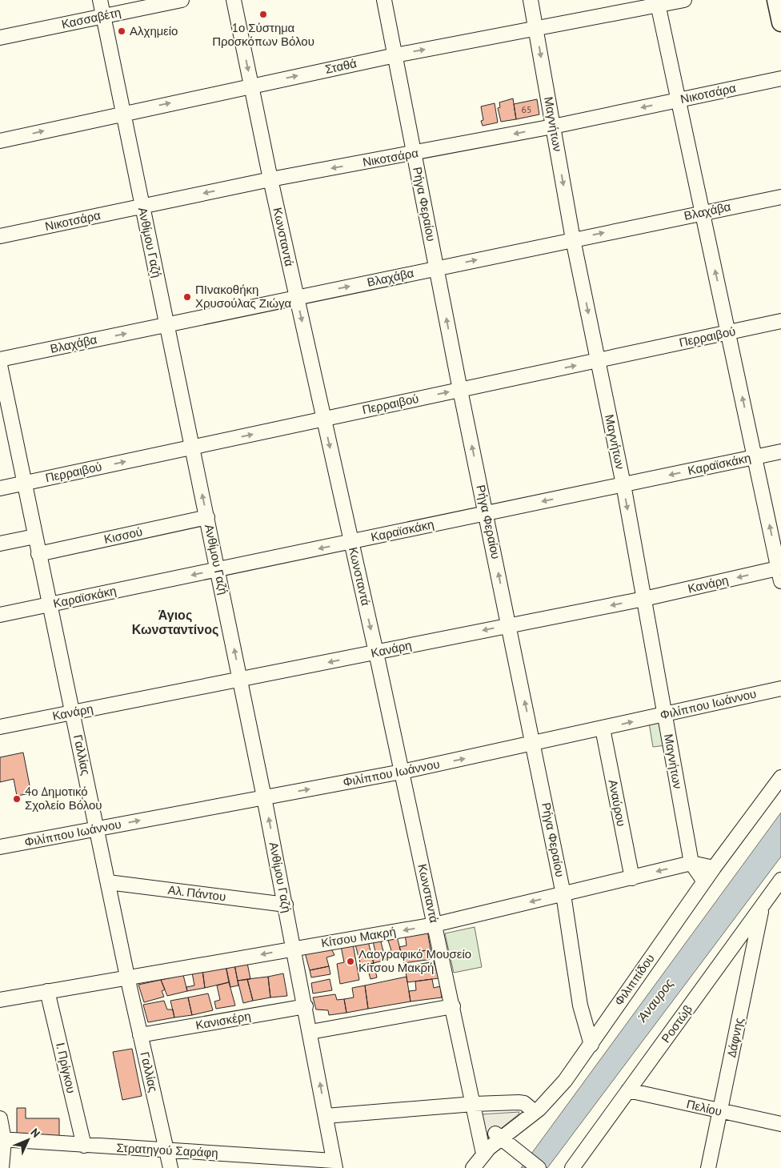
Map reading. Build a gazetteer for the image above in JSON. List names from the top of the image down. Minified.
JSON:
{"streets":{"street":["Κασσαβέτη","Σταθά","Νικοτσάρα","Μαγνήτων","Ρήγα Φεραίου","Βλαχάβα","Κωνσταντά","Ανθίμου Γαζή","Περραιβού","Καραϊσκάκη","Κισσού","Κανάρη","Φιλίππου Ιωάννου","Γαλλίας","Αναύρου","Αλ. Πάντου","Κίτσου Μακρή","Φιλιππίδου","Κανισκέρη","Ροστώβ","Δάφνης","Ι. Πρίγκου","Πελίου","Στρατηγού Σαράφη"]},"crossings":[["Κασσαβέτη","Ανθίμου Γαζή"],["Σταθά","Μαγνήτων"],["Σταθά","Ρήγα Φεραίου"],["Σταθά","Κωνσταντά"],["Σταθά","Ανθίμου Γαζή"],["Νικοτσάρα","Μαγνήτων"],["Νικοτσάρα","Ρήγα Φεραίου"],["Νικοτσάρα","Κωνσταντά"],["Νικοτσάρα","Ανθίμου Γαζή"],["Μαγνήτων","Βλαχάβα"],["Μαγνήτων","Περραιβού"],["Μαγνήτων","Καραϊσκάκη"],["Μαγνήτων","Κανάρη"],["Μαγνήτων","Φιλίππου Ιωάννου"],["Μαγνήτων","Κίτσου Μακρή"],["Μαγνήτων","Φιλιππίδου"],["Ρήγα Φεραίου","Βλαχάβα"],["Ρήγα Φεραίου","Περραιβού"],["Ρήγα Φεραίου","Καραϊσκάκη"],["Ρήγα Φεραίου","Κανάρη"],["Ρήγα Φεραίου","Φιλίππου Ιωάννου"],["Ρήγα Φεραίου","Κίτσου Μακρή"],["Ρήγα Φεραίου","Φιλιππίδου"],["Βλαχάβα","Κωνσταντά"],["Βλαχάβα","Ανθίμου Γαζή"],["Κωνσταντά","Περραιβού"],["Κωνσταντά","Καραϊσκάκη"],["Κωνσταντά","Κανάρη"],["Κωνσταντά","Φιλίππου Ιωάννου"],["Κωνσταντά","Κίτσου Μακρή"],["Κωνσταντά","Φιλιππίδου"],["Ανθίμου Γαζή","Περραιβού"],["Ανθίμου Γαζή","Καραϊσκάκη"],["Ανθίμου Γαζή","Κισσού"],["Ανθίμου Γαζή","Κανάρη"],["Ανθίμου Γαζή","Φιλίππου Ιωάννου"],["Ανθίμου Γαζή","Αλ. Πάντου"],["Ανθίμου Γαζή","Κίτσου Μακρή"],["Ανθίμου Γαζή","Κανισκέρη"],["Ανθίμου Γαζή","Στρατηγού Σαράφη"],["Περραιβού","Γαλλίας"],["Καραϊσκάκη","Γαλλίας"],["Κισσού","Γαλλίας"],["Κανάρη","Γαλλίας"],["Φιλίππου Ιωάννου","Γαλλίας"],["Φιλίππου Ιωάννου","Αναύρου"],["Γαλλίας","Αλ. Πάντου"],["Γαλλίας","Κίτσου Μακρή"],["Γαλλίας","Κανισκέρη"],["Γαλλίας","Στρατηγού Σαράφη"],["Αναύρου","Κίτσου Μακρή"],["Κίτσου Μακρή","Φιλιππίδου"],["Κίτσου Μακρή","Ι. Πρίγκου"],["Ροστώβ","Δάφνης"],["Ροστώβ","Πελίου"],["Δάφνης","Πελίου"],["Ι. Πρίγκου","Στρατηγού Σαράφη"]],"one_way":["Σταθά","Νικοτσάρα","Μαγνήτων","Ρήγα Φεραίου","Βλαχάβα","Κωνσταντά","Περραιβού","Καραϊσκάκη","Κανάρη","Φιλίππου Ιωάννου","Κίτσου Μακρή"],"districts":["Άγιος Κωνσταντίνος"],"water":["Άναυρος"],"places":["1ο Σύστημα Προσκόπων Βόλου","Αλχημείο","ΠΙνακοθήκη Χρυσούλας Ζιώγα","4ο Δημοτικό Σχολείο Βόλου","Λαογραφικό Μουσείο Κίτσου Μακρή"],"house_numbers":["65"],"north":"top right"}
